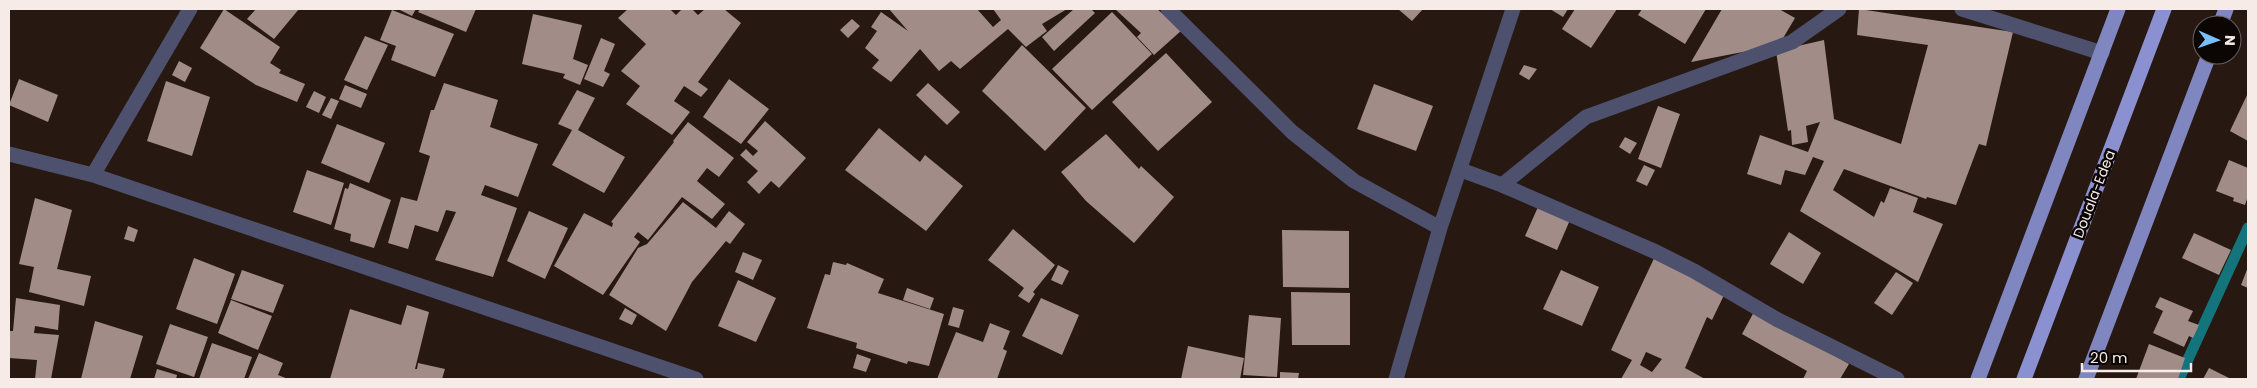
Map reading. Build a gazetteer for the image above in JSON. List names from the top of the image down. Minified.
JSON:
{"streets":{"highway":["Douala-Edea"]},"scale_bar":"20 m","north":"right"}
